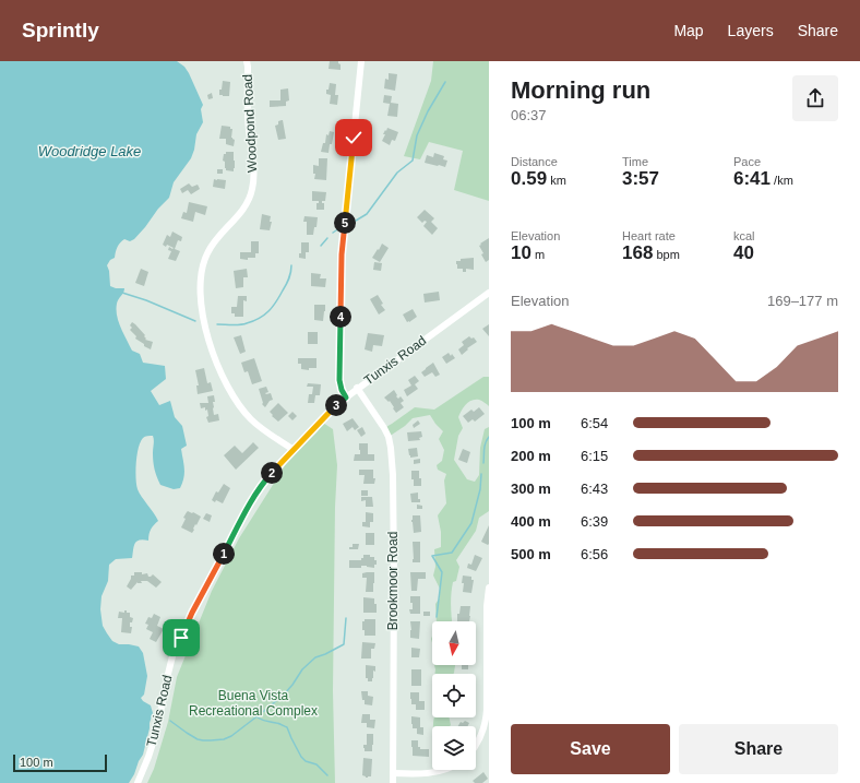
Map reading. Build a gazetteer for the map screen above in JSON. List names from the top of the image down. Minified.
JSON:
{"streets":{"street":["Woodpond Road","Tunxis Road","Brookmoor Road"]},"crossings":[["Woodpond Road","Tunxis Road"],["Tunxis Road","Brookmoor Road"]],"water":["Woodridge Lake"],"parks":["Buena Vista Recreational Complex"],"scale_bar":"100 m","north":"bottom","page":{"header":"Sprintly","nav":["Map","Layers","Share"],"heading":["Morning run","06:37"],"stats":[["Distance","0.59 km"],["Time","3:57"],["Pace","6:41 /km"],["Elevation","10 m"],["Heart rate","168 bpm"],["kcal","40"]],"pins":["5","4","3","2","1"],"chart":["Elevation","169–177 m"],"list":[{"name":"100 m","note":"6:54"},{"name":"200 m","note":"6:15"},{"name":"300 m","note":"6:43"},{"name":"400 m","note":"6:39"},{"name":"500 m","note":"6:56"}],"buttons":["Save","Share"],"scale":"100 m"}}
